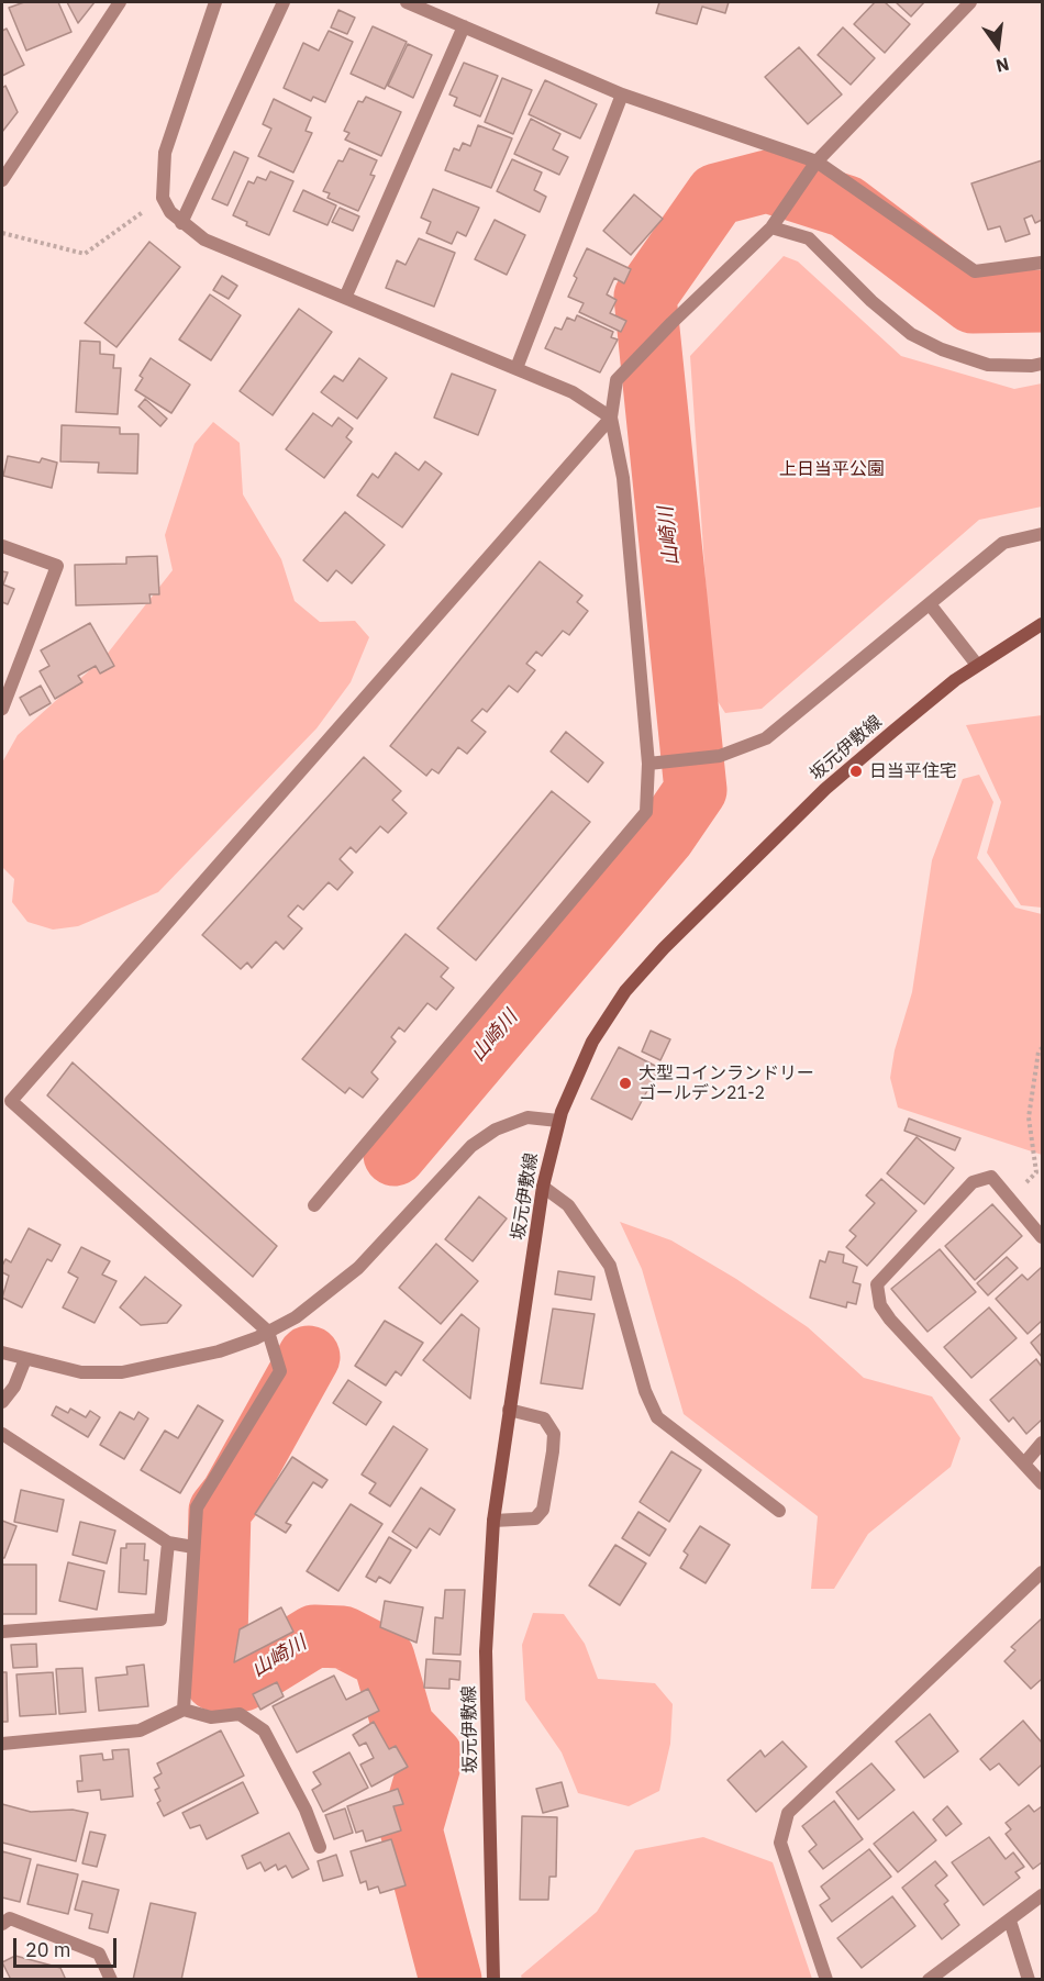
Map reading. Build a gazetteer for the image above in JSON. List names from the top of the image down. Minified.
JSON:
{"streets":{"main road":["坂元伊敷線"]},"water":["山崎川"],"parks":["上日当平公園"],"places":["日当平住宅","大型コインランドリー ゴールデン21-2"],"scale_bar":"20 m","north":"bottom"}
